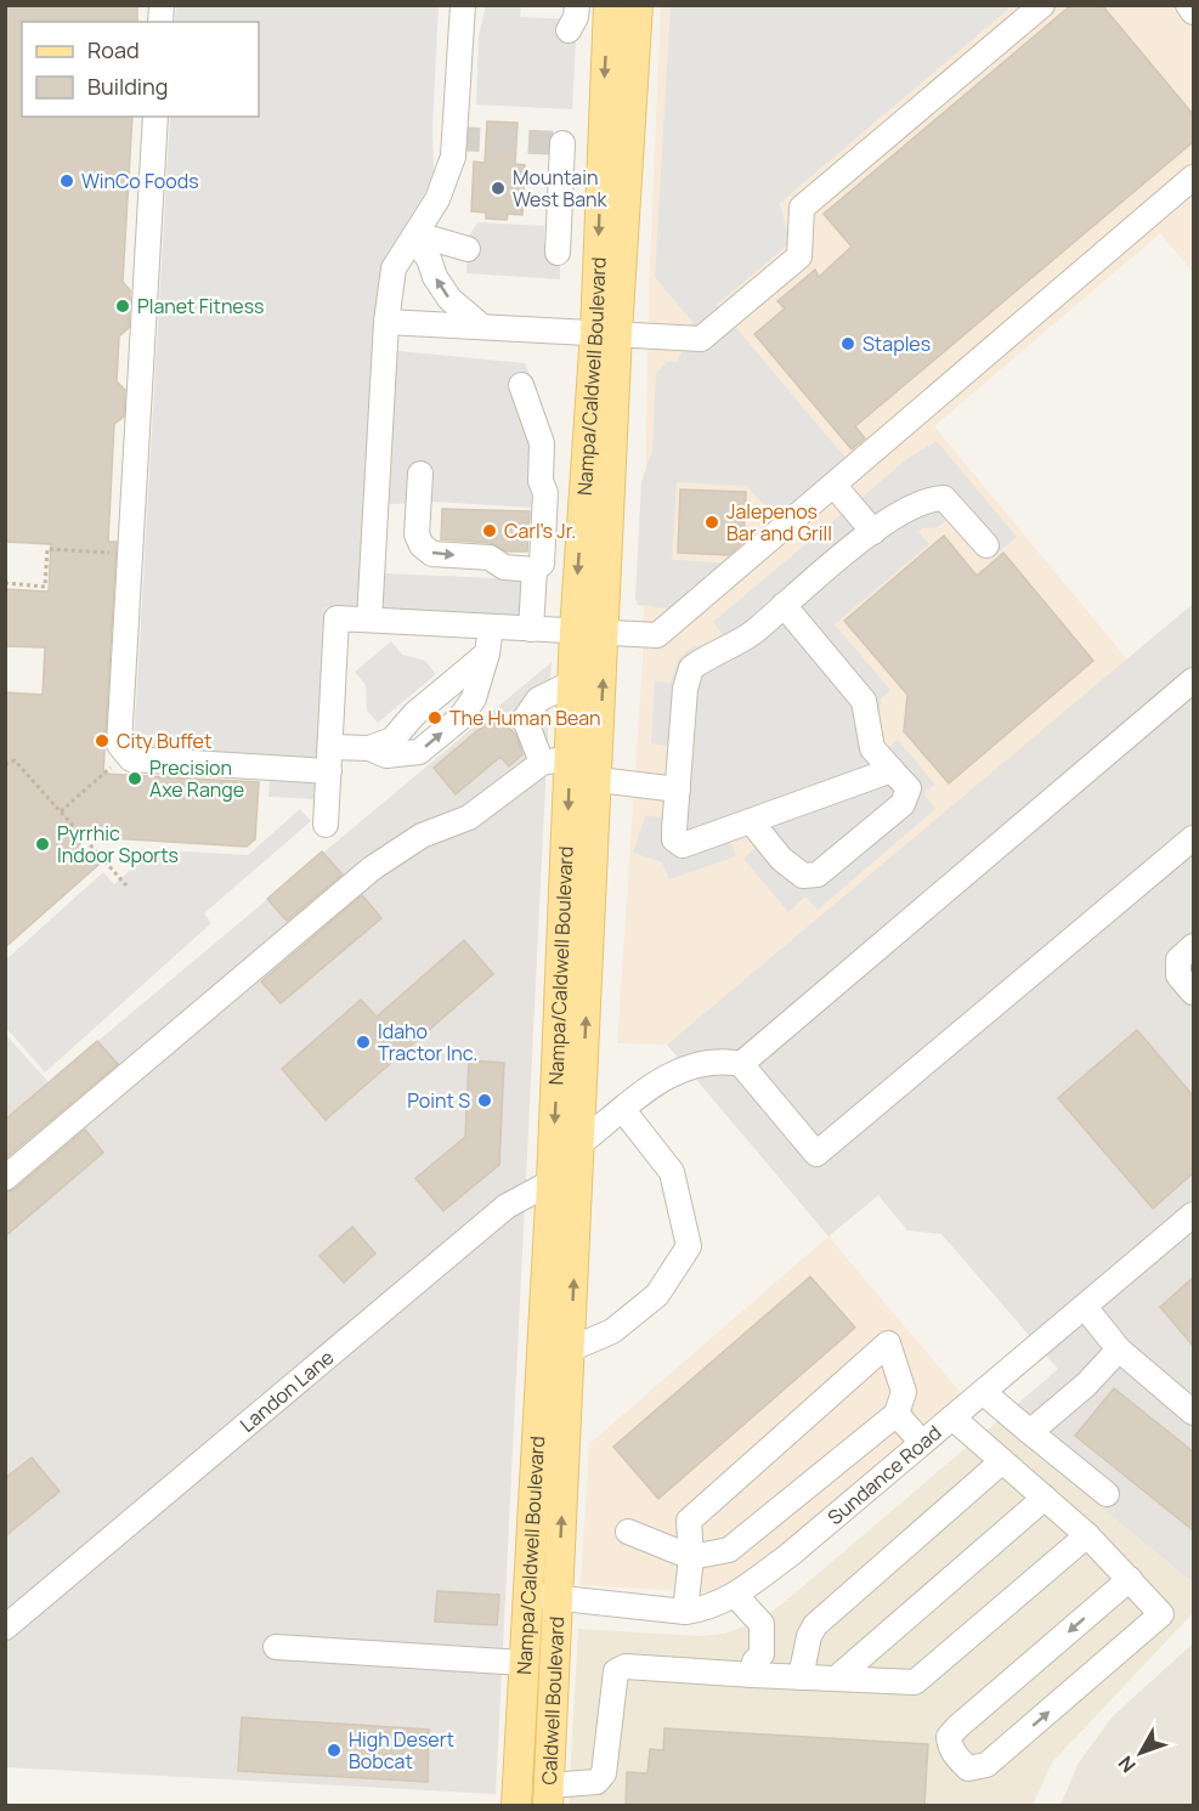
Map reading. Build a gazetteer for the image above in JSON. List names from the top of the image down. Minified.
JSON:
{"streets":{"main road":["Nampa/Caldwell Boulevard","Caldwell Boulevard"],"street":["Landon Lane","Sundance Road"]},"crossings":[["Nampa/Caldwell Boulevard","Landon Lane"],["Nampa/Caldwell Boulevard","Sundance Road"],["Nampa/Caldwell Boulevard","Caldwell Boulevard"],["Sundance Road","Caldwell Boulevard"]],"places":["WinCo Foods","Mountain West Bank","Planet Fitness","Staples","Jalepenos Bar and Grill","Carl's Jr.","The Human Bean","City Buffet","Precision Axe Range","Pyrrhic Indoor Sports","Idaho Tractor Inc.","Point S","High Desert Bobcat"],"legend":["Road","Building"],"north":"bottom left"}
